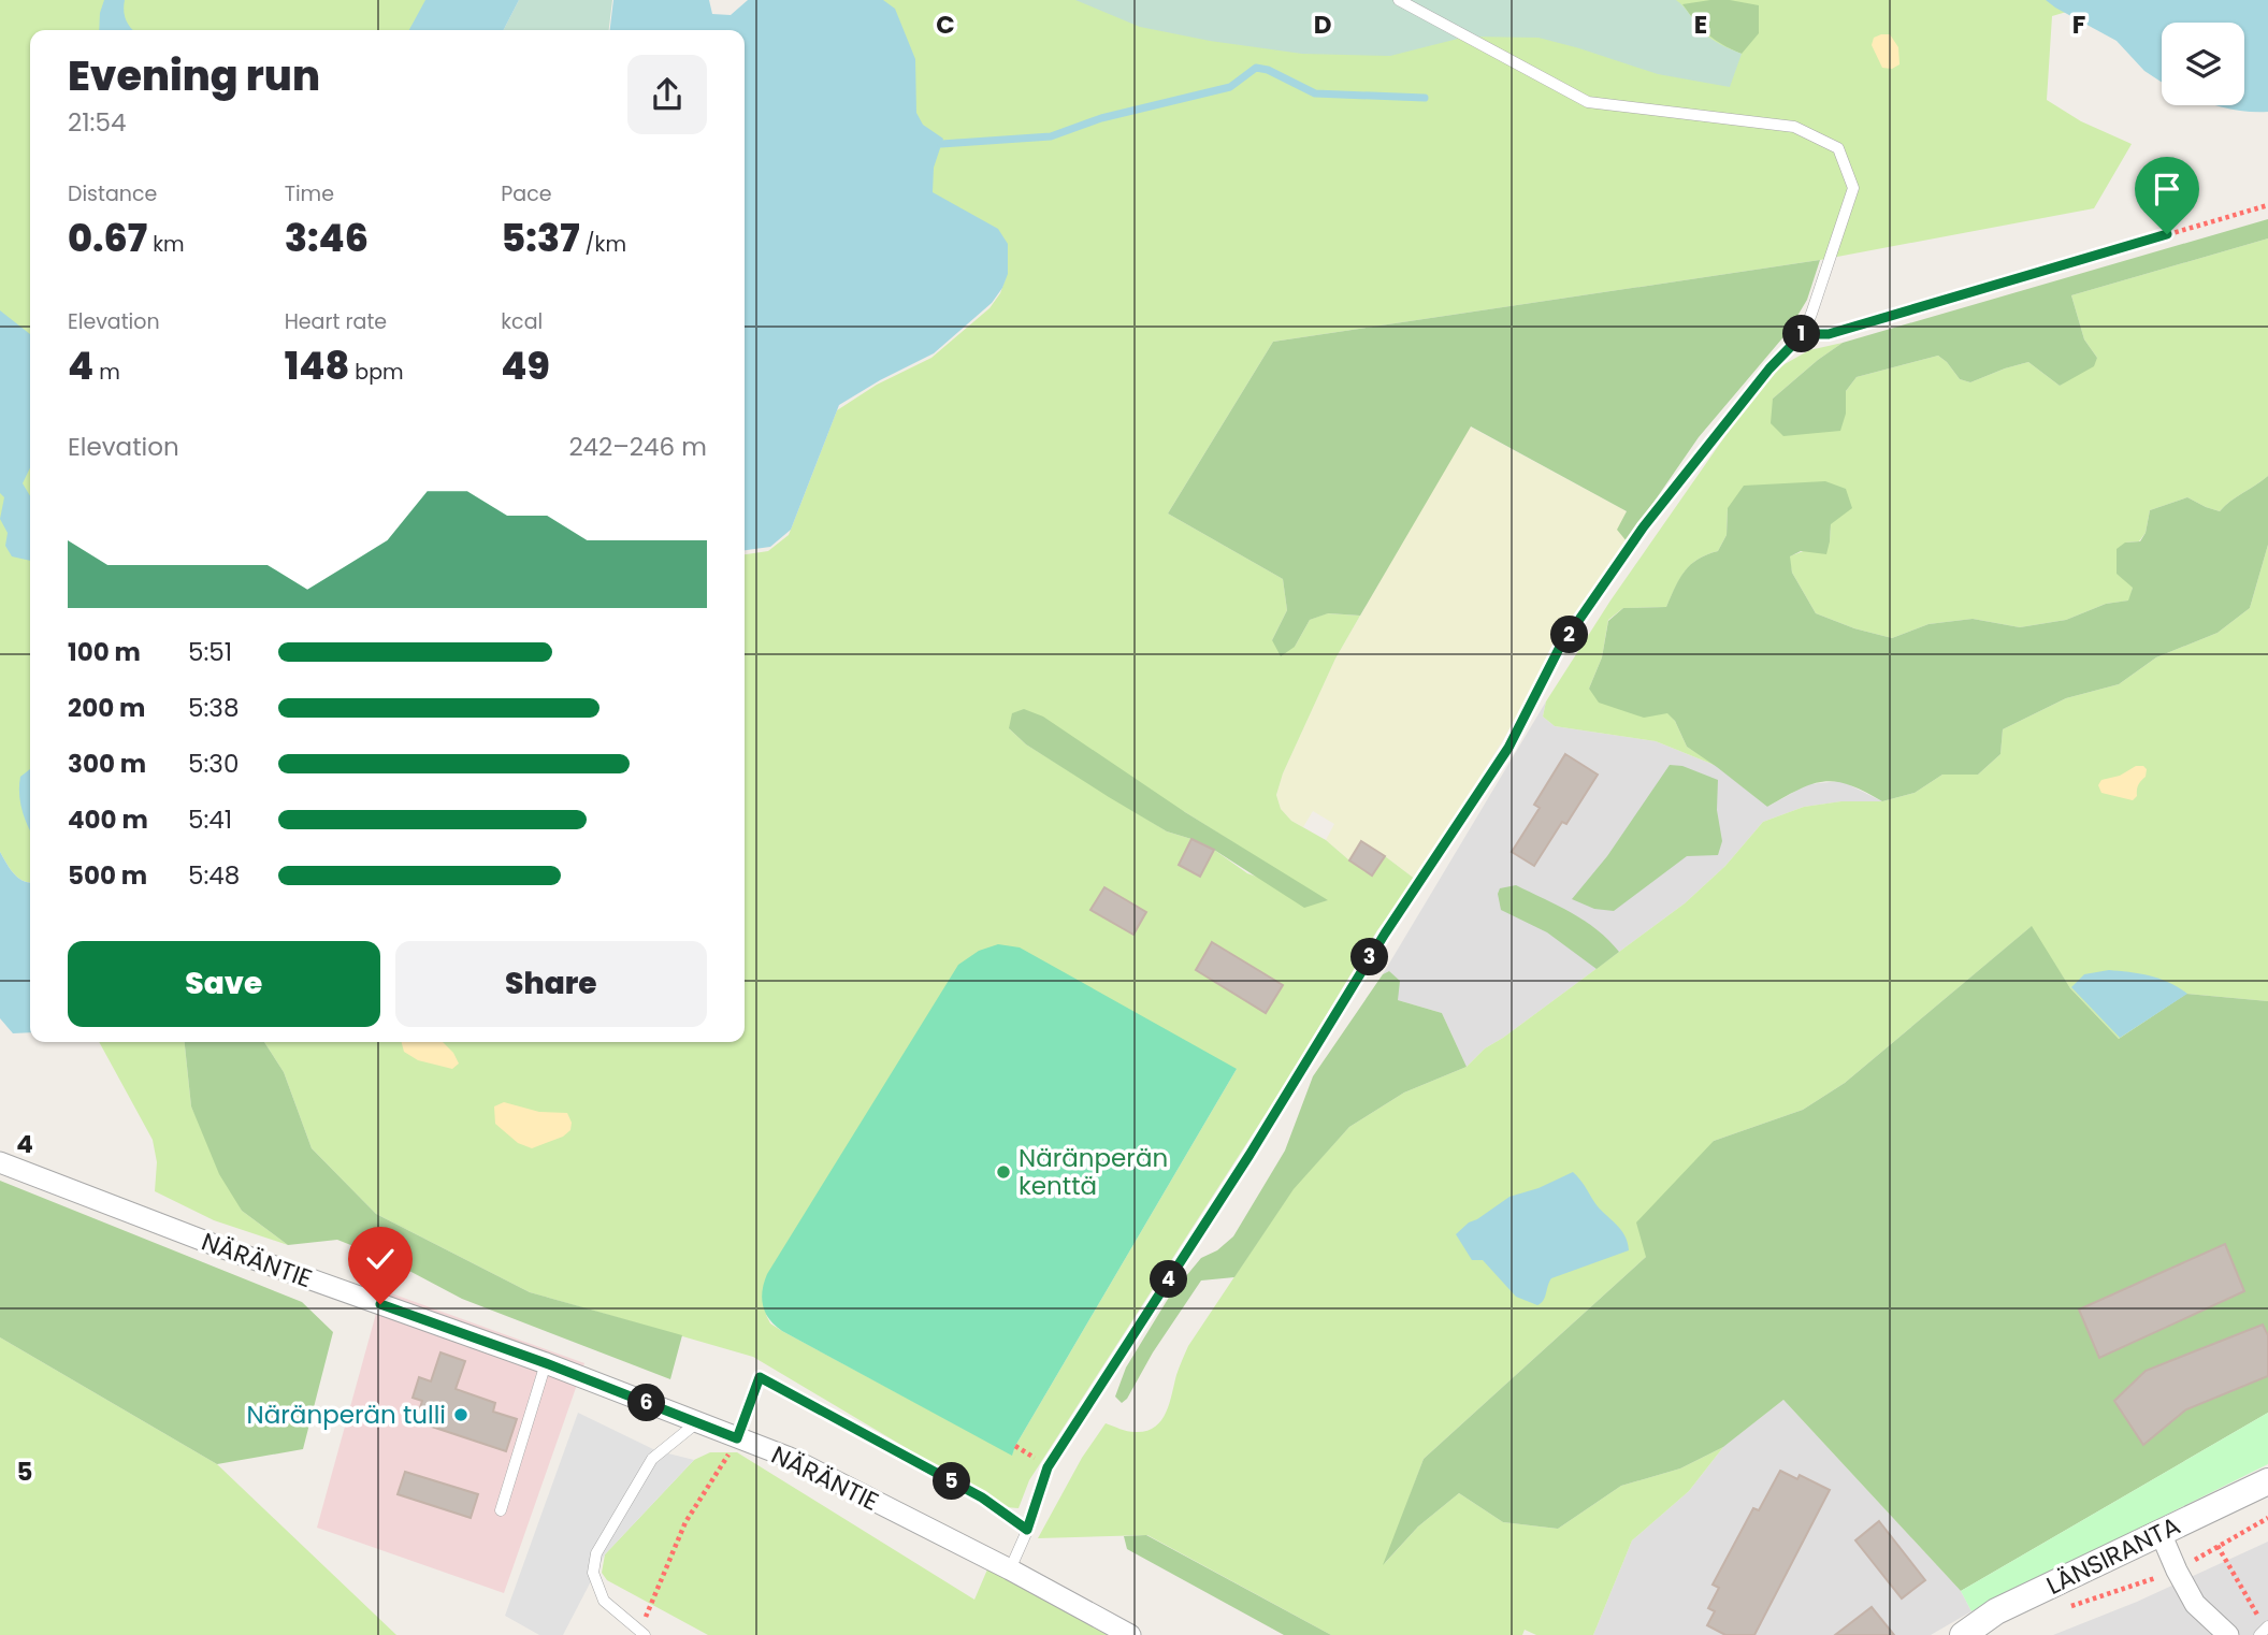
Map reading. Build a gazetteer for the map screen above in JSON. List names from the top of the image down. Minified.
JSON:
{"streets":{"street":["NÄRÄNTIE","LÄNSIRANTA"]},"places":["Näränperän kenttä","Näränperän tulli"],"page":{"heading":["Evening run","21:54"],"stats":[["Distance","0.67 km"],["Time","3:46"],["Pace","5:37 /km"],["Elevation","4 m"],["Heart rate","148 bpm"],["kcal","49"]],"pins":["1","2","3","4","6","5"],"chart":["Elevation","242–246 m"],"list":[{"name":"100 m","note":"5:51"},{"name":"200 m","note":"5:38"},{"name":"300 m","note":"5:30"},{"name":"400 m","note":"5:41"},{"name":"500 m","note":"5:48"}],"buttons":["Save","Share"]},"grid":{"columns":["C","D","E","F"],"rows":["4","5"]}}
